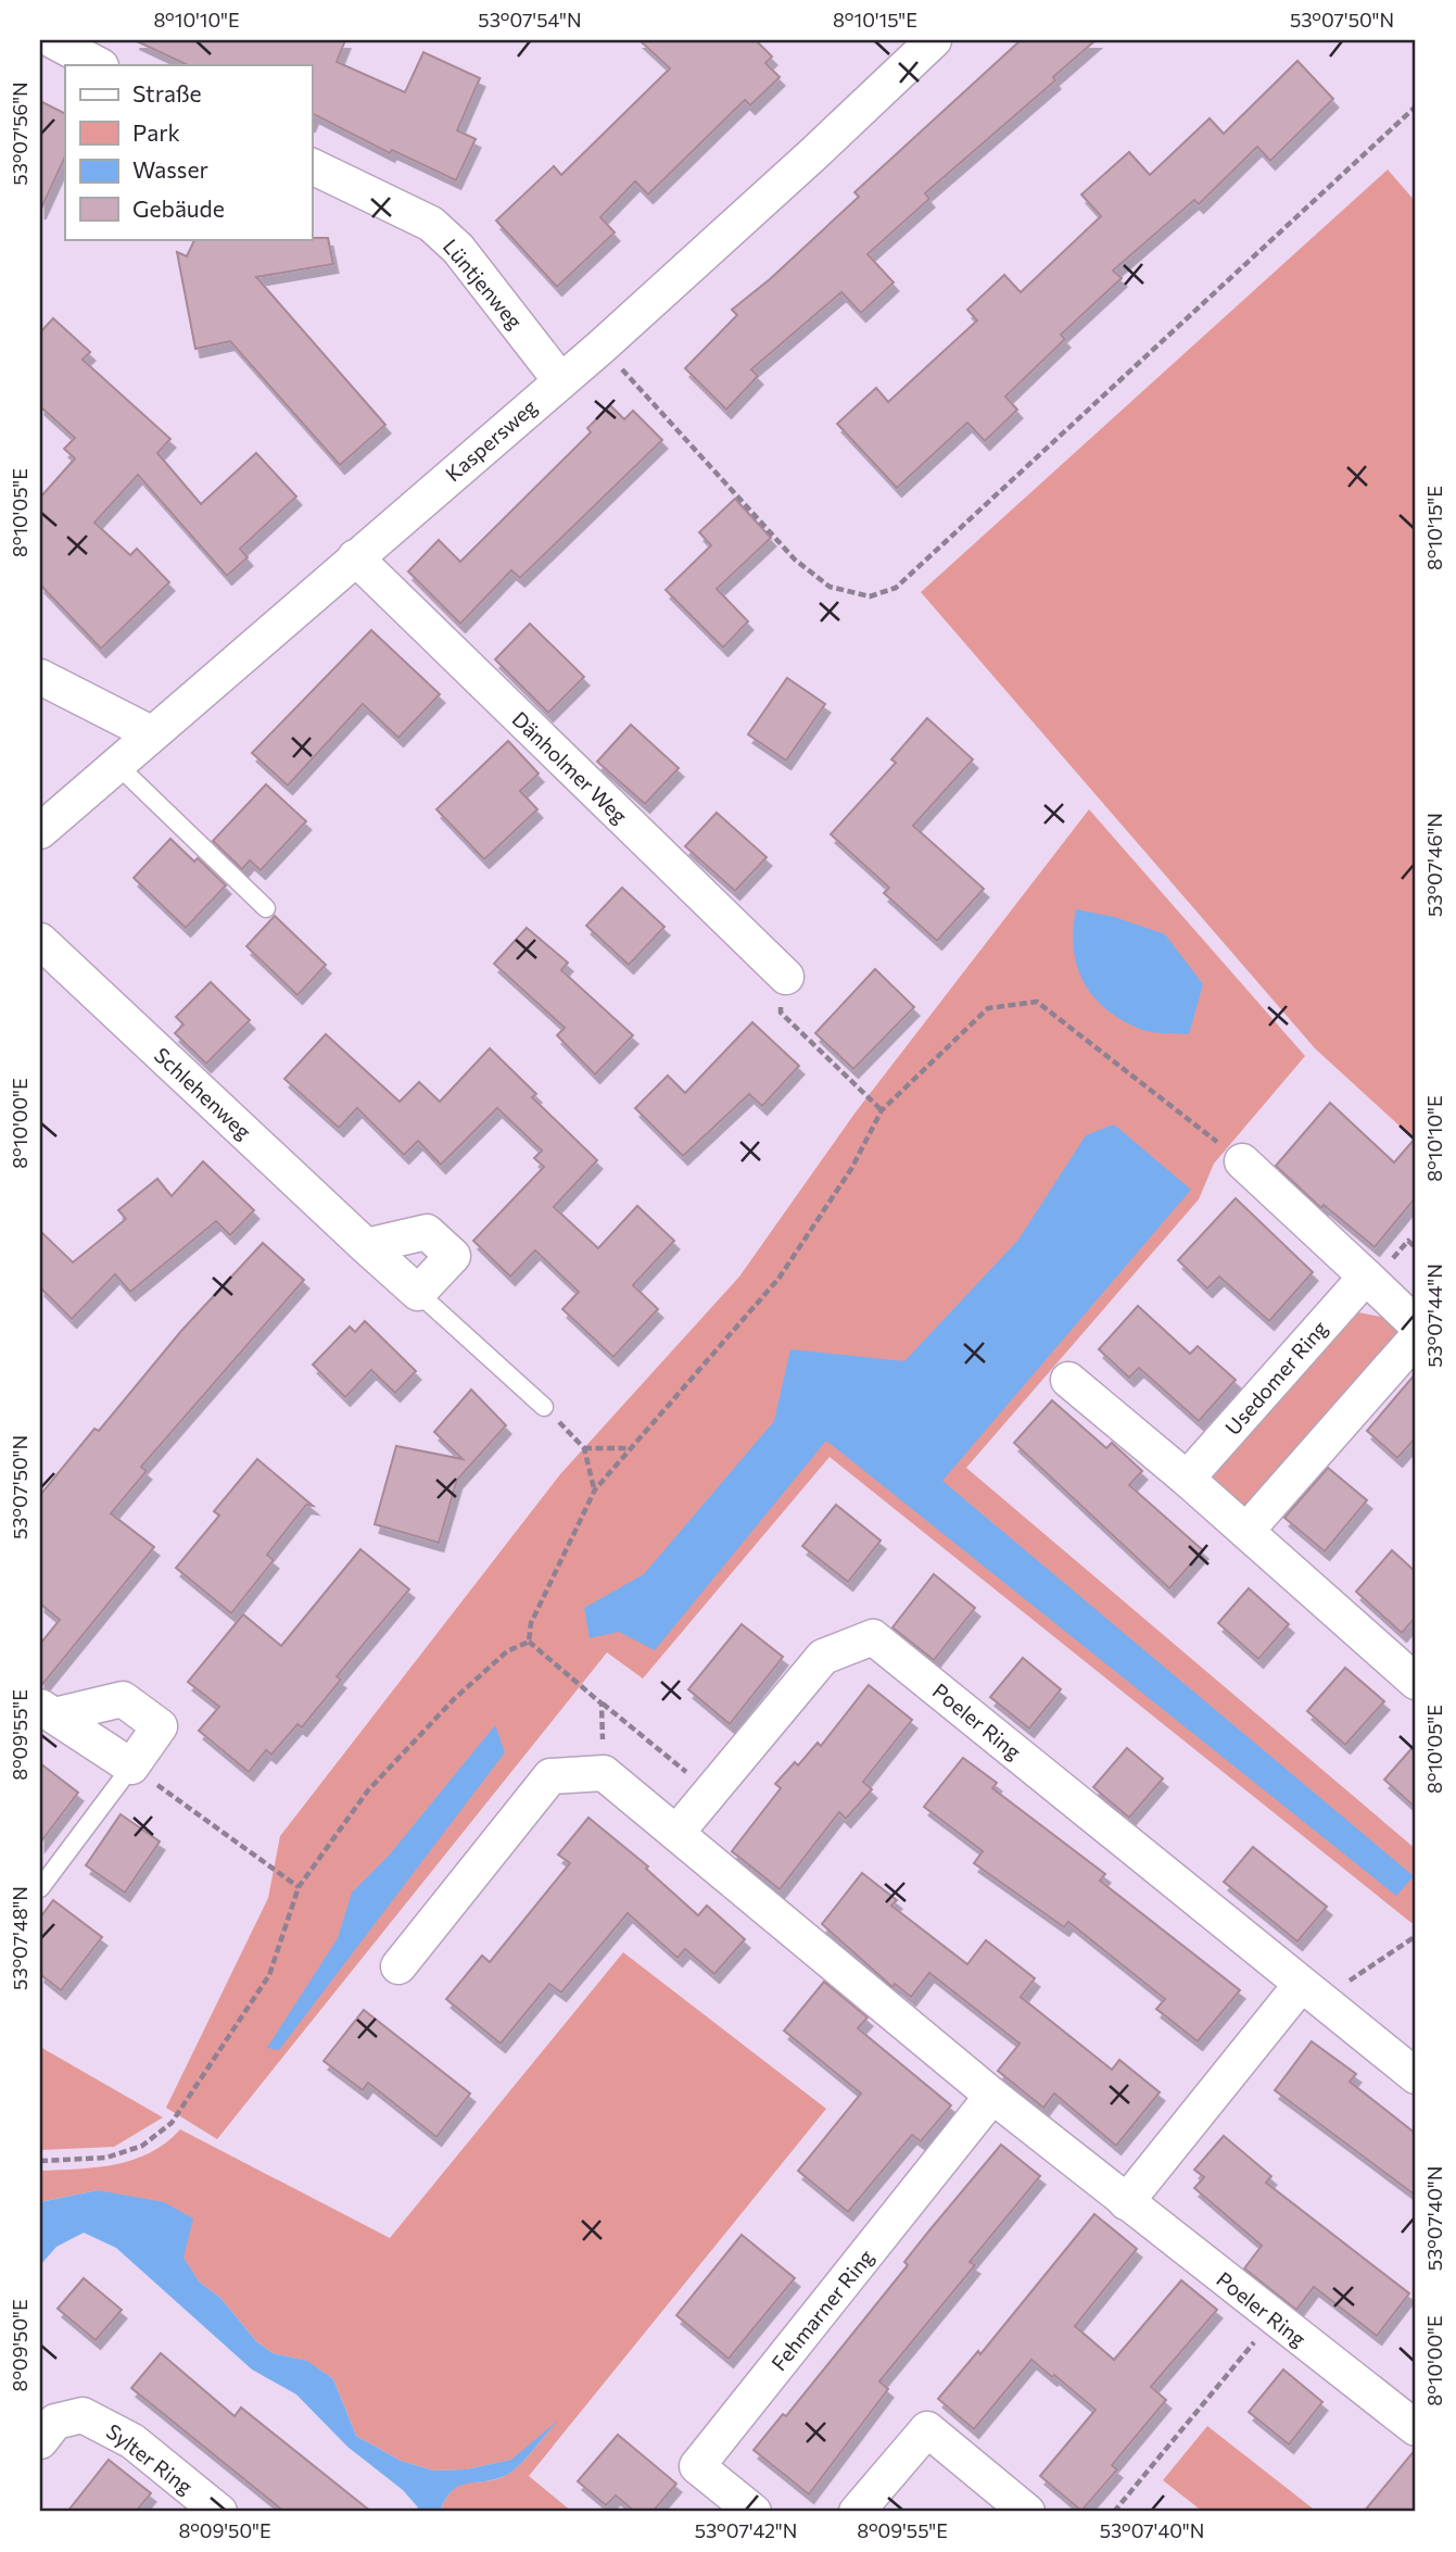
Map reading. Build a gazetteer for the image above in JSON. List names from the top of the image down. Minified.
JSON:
{"streets":{"street":["Lüntjenweg","Kaspersweg","Dänholmer Weg","Schlehenweg","Usedomer Ring","Poeler Ring","Fehmarner Ring","Sylter Ring"]},"crossings":[["Lüntjenweg","Kaspersweg"],["Kaspersweg","Dänholmer Weg"],["Poeler Ring","Fehmarner Ring"]],"legend":["Straße","Park","Wasser","Gebäude"],"coordinates":["8°10'10\"E","53°07'54\"N","8°10'15\"E","53°07'50\"N","53°07'56\"N","8°10'05\"E","53°07'46\"N","8°10'00\"E","53°07'44\"N","8°09'55\"E","53°07'48\"N","53°07'40\"N","8°09'50\"E","53°07'42\"N"]}
